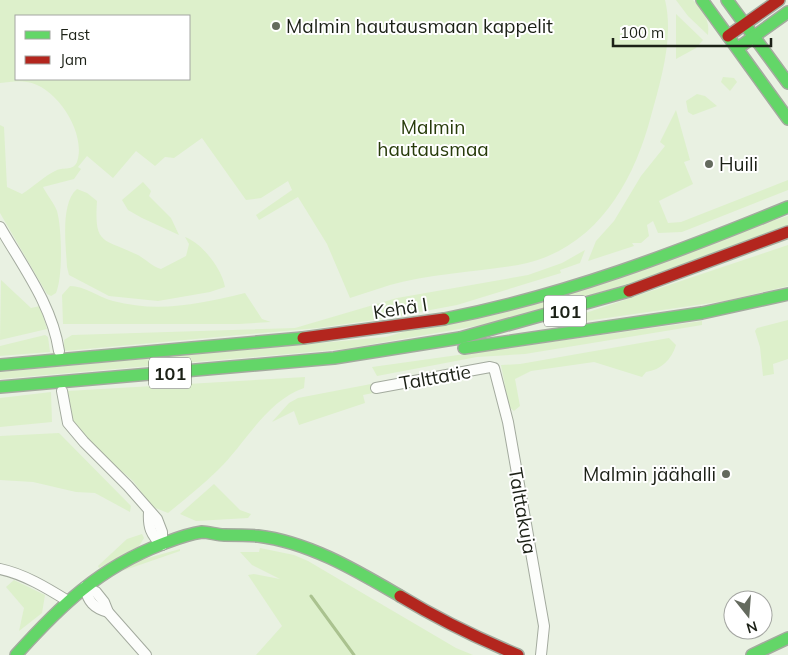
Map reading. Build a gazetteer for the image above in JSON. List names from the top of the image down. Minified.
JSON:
{"streets":{"main road":["Kehä I","101"],"street":["Talttatie","Talttakuja"]},"crossings":[["Talttatie","Talttakuja"]],"parks":["Malmin hautausmaa"],"places":["Malmin hautausmaan kappelit","Huili","Malmin jäähalli"],"legend":["Fast","Jam"],"scale_bar":"100 m","north":"bottom"}
